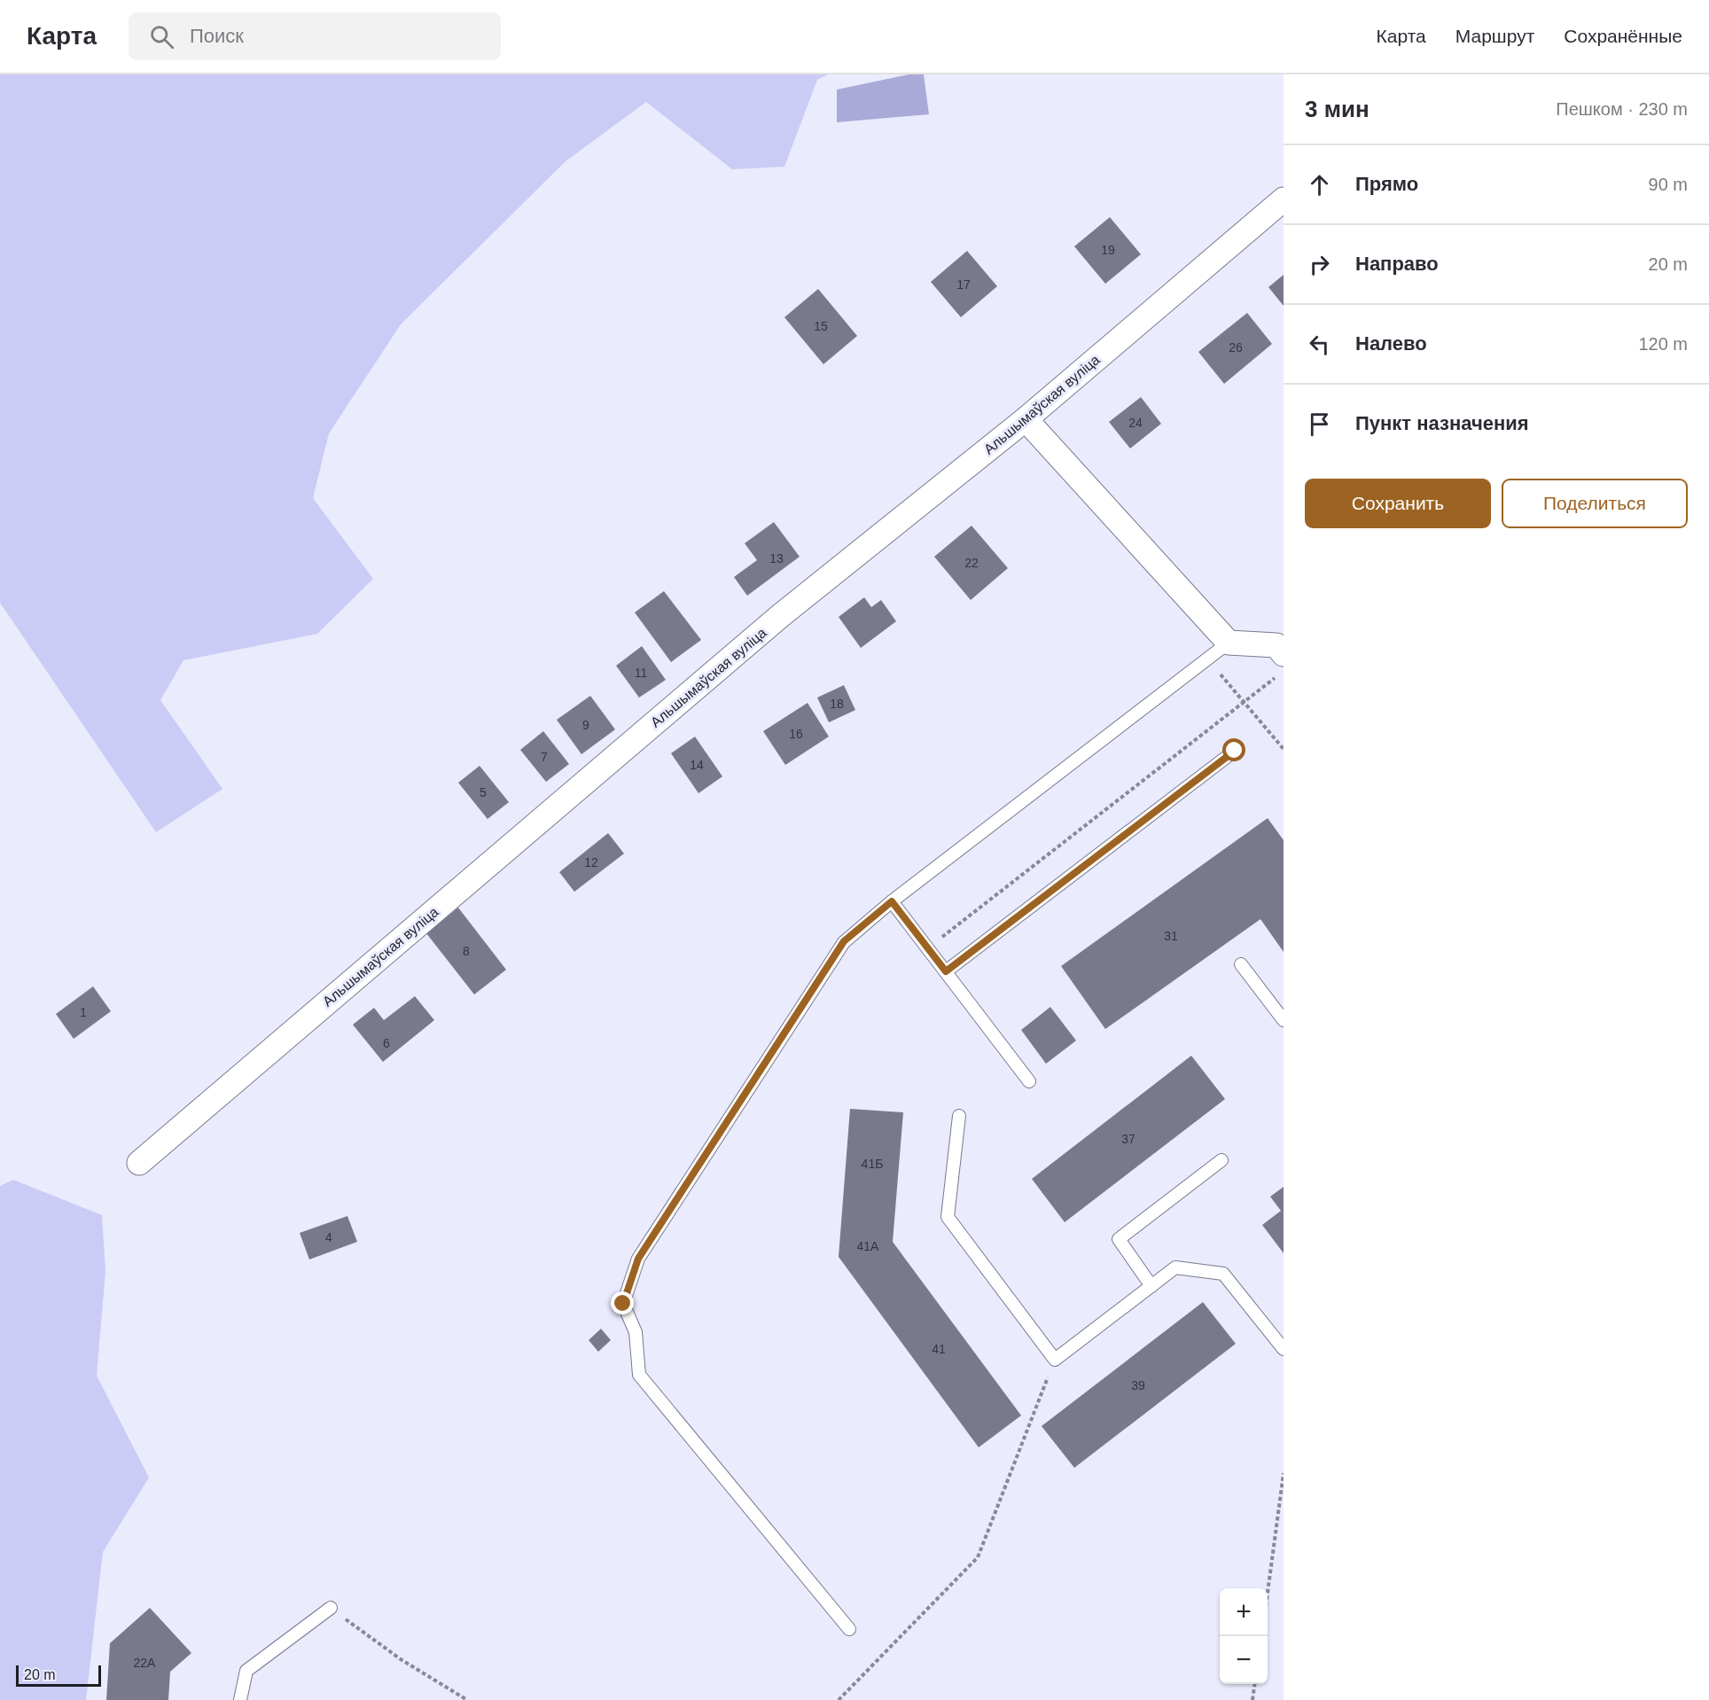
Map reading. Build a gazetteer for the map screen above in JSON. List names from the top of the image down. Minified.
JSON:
{"streets":{"street":["Альшымаўская вуліца"]},"house_numbers":["19","17","15","26","24","13","22","11","18","9","16","7","14","5","12","31","8","1","6","37","41Б","4","41А","41","39","22А"],"scale_bar":"20 m","page":{"header":"Карта","search":"Поиск","nav":["Карта","Маршрут","Сохранённые"],"heading":["3 мин","Пешком · 230 m"],"list":[["Прямо","90 m"],["Направо","20 m"],["Налево","120 m"],"Пункт назначения"],"buttons":["Сохранить","Поделиться"],"map_buttons":["+","−"],"scale":"20 m"}}
